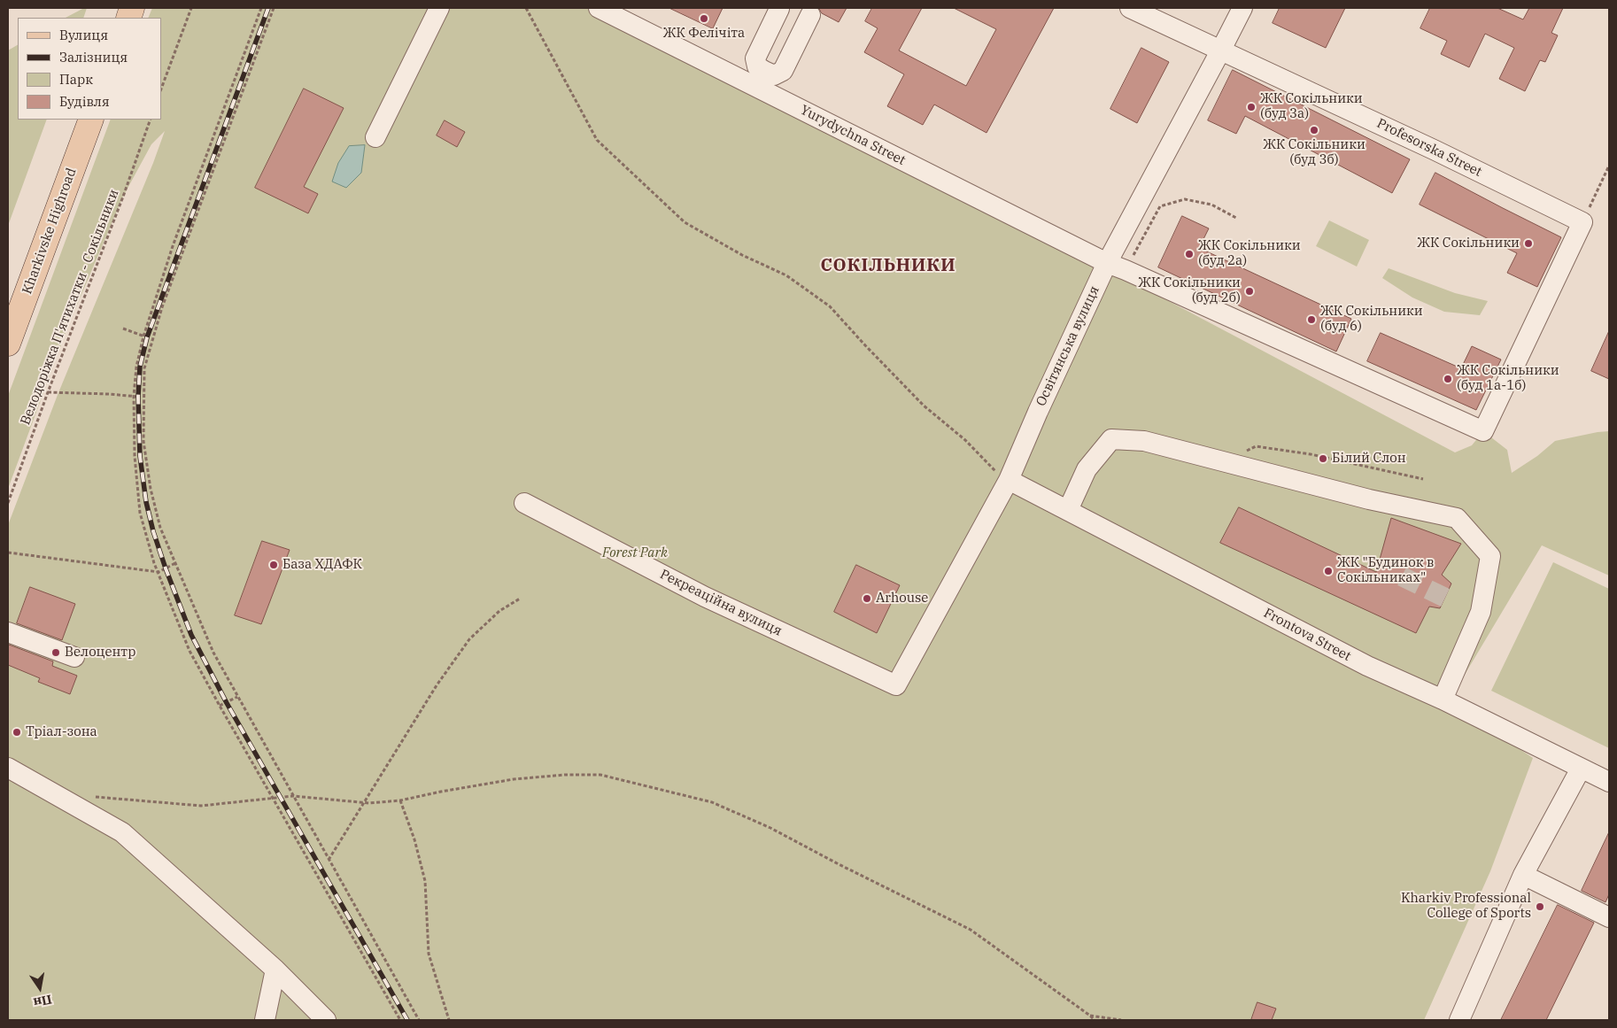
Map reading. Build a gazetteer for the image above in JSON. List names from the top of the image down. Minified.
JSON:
{"streets":{"main road":["Kharkivske Highroad"],"street":["Yurydychna Street","Profesorska Street","Освітянська вулиця","Рекреаційна вулиця","Frontova Street"],"path":["Велодоріжка П'ятихатки - Сокільники"]},"crossings":[["Yurydychna Street","Profesorska Street"],["Yurydychna Street","Освітянська вулиця"],["Profesorska Street","Освітянська вулиця"],["Освітянська вулиця","Рекреаційна вулиця"],["Освітянська вулиця","Frontova Street"]],"districts":["СОКІЛЬНИКИ"],"parks":["Forest Park"],"places":["ЖК Фелічіта","ЖК Сокільники (буд 3а)","ЖК Сокільники (буд 3б)","ЖК Сокільники","ЖК Сокільники (буд 2а)","ЖК Сокільники (буд 2б)","ЖК Сокільники (буд 6)","ЖК Сокільники (буд 1а-1б)","Білий Слон","База ХДАФК","ЖК \"Будинок в Сокільниках\"","Arhouse","Велоцентр","Тріал-зона","Kharkiv Professional College of Sports"],"legend":["Вулиця","Залізниця","Парк","Будівля"],"north":"bottom"}
